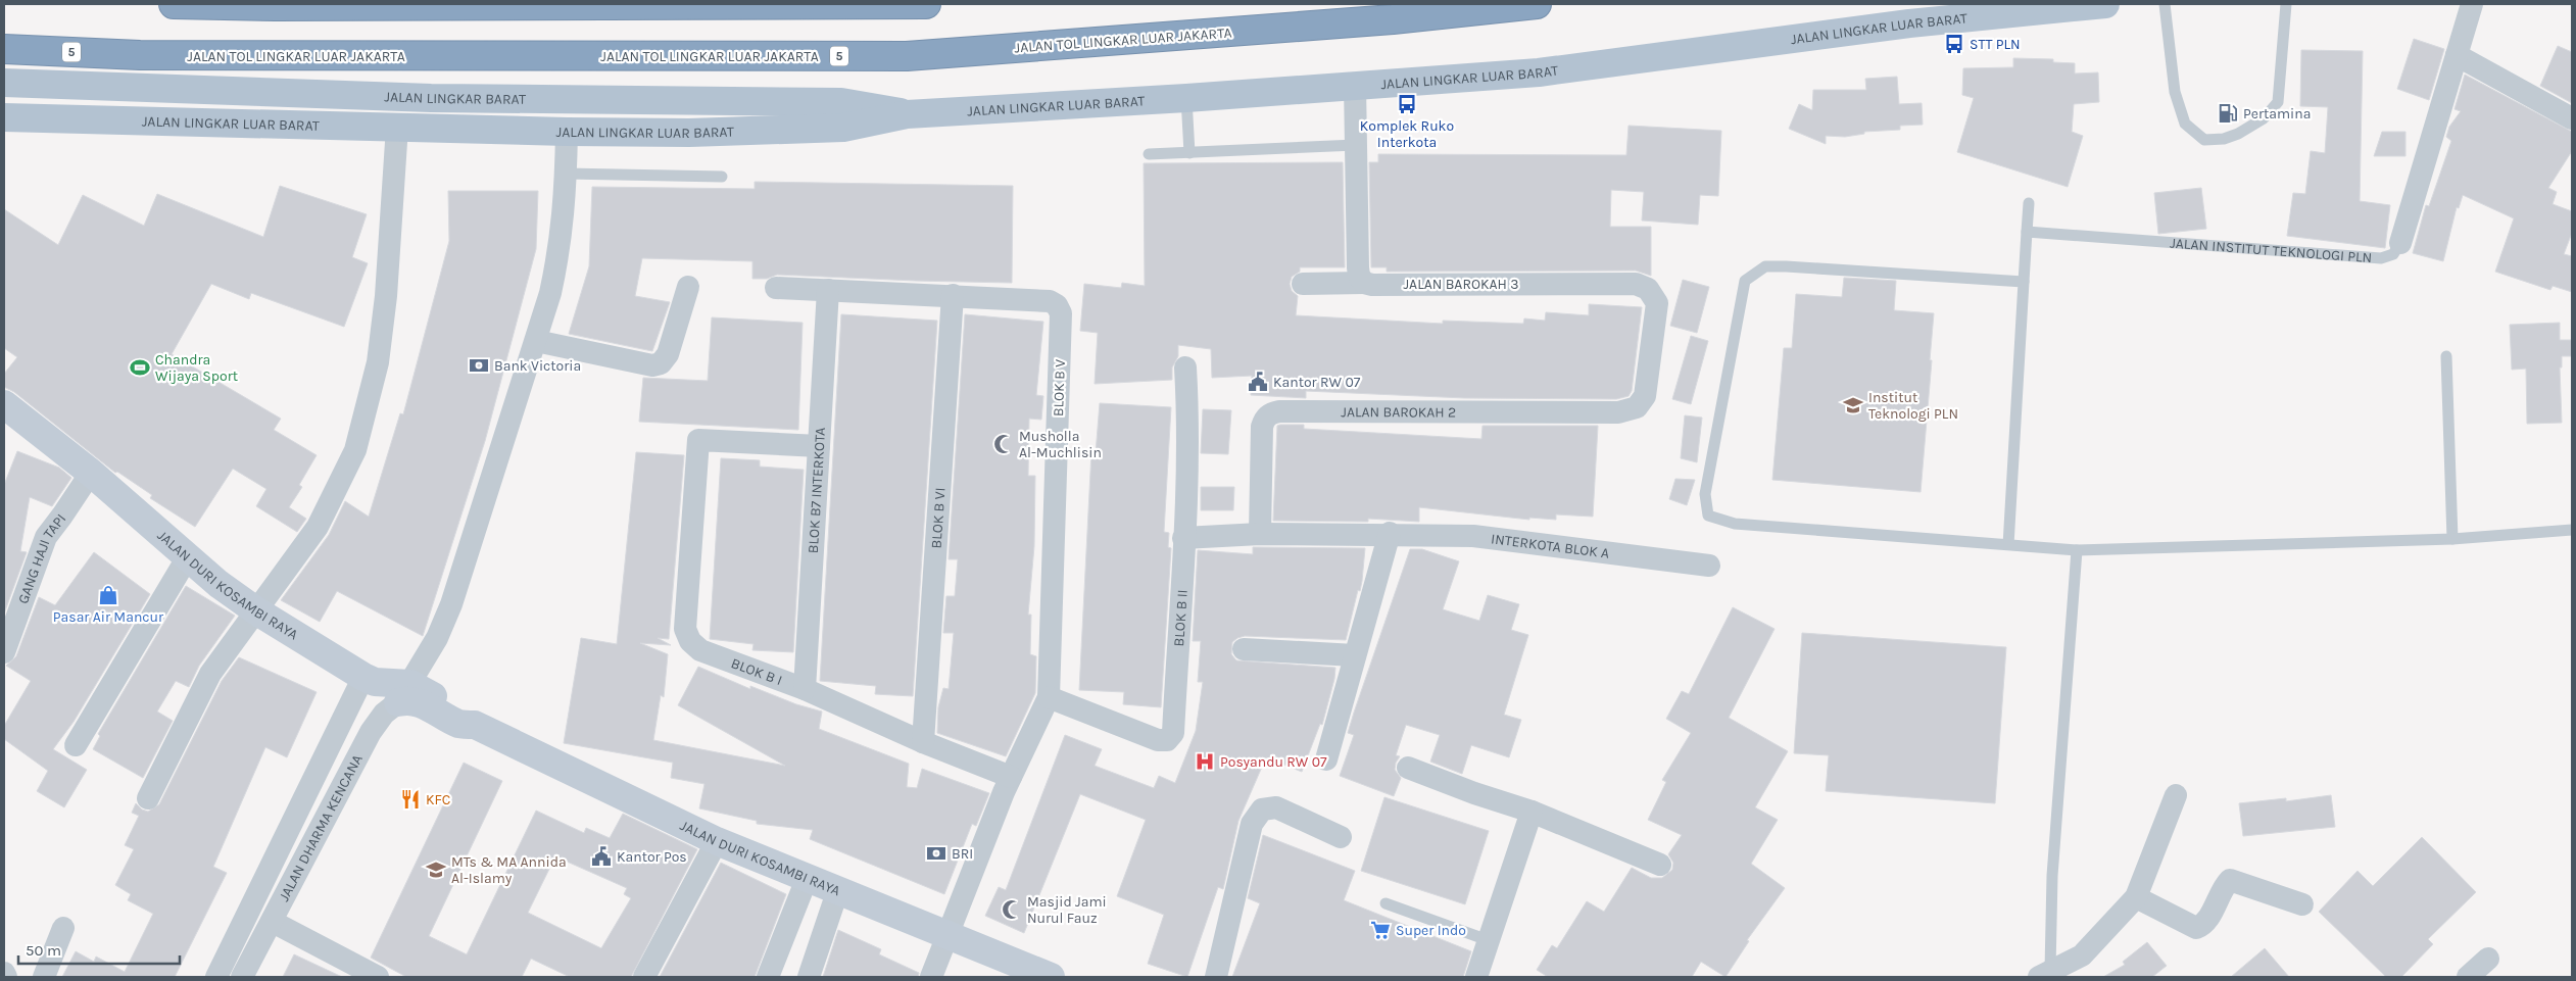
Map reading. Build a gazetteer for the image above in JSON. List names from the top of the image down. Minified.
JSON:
{"streets":{"highway":["JALAN TOL LINGKAR LUAR JAKARTA","5"],"main road":["JALAN LINGKAR LUAR BARAT","JALAN LINGKAR BARAT","JALAN DURI KOSAMBI RAYA"],"street":["JALAN INSTITUT TEKNOLOGI PLN","JALAN BAROKAH 3","BLOK B V","JALAN BAROKAH 2","BLOK B7 INTERKOTA","BLOK B VI","INTERKOTA BLOK A","GANG HAJI TAPI","BLOK B II","BLOK B I","JALAN DHARMA KENCANA"]},"crossings":[["JALAN LINGKAR LUAR BARAT","JALAN LINGKAR BARAT"],["JALAN LINGKAR LUAR BARAT","JALAN DHARMA KENCANA"],["JALAN BAROKAH 3","JALAN BAROKAH 2"],["BLOK B V","BLOK B7 INTERKOTA"],["BLOK B V","BLOK B VI"],["BLOK B V","JALAN DURI KOSAMBI RAYA"],["BLOK B V","BLOK B II"],["BLOK B V","BLOK B I"],["JALAN BAROKAH 2","INTERKOTA BLOK A"],["BLOK B7 INTERKOTA","BLOK B I"],["BLOK B VI","BLOK B I"],["INTERKOTA BLOK A","BLOK B II"],["GANG HAJI TAPI","JALAN DURI KOSAMBI RAYA"],["JALAN DURI KOSAMBI RAYA","JALAN DHARMA KENCANA"]],"places":{"bus stop":["STT PLN","Komplek Ruko Interkota"],"fuel station":["Pertamina"],"bank":["Bank Victoria","BRI"],"sports":["Chandra Wijaya Sport"],"public building":["Kantor RW 07","Kantor Pos"],"school or university":["Institut Teknologi PLN","MTs & MA Annida Al-Islamy"],"mosque":["Musholla Al-Muchlisin","Masjid Jami Nurul Fauz"],"shop":["Pasar Air Mancur"],"hospital":["Posyandu RW 07"],"restaurant":["KFC"],"supermarket":["Super Indo"]},"scale_bar":"50 m"}
